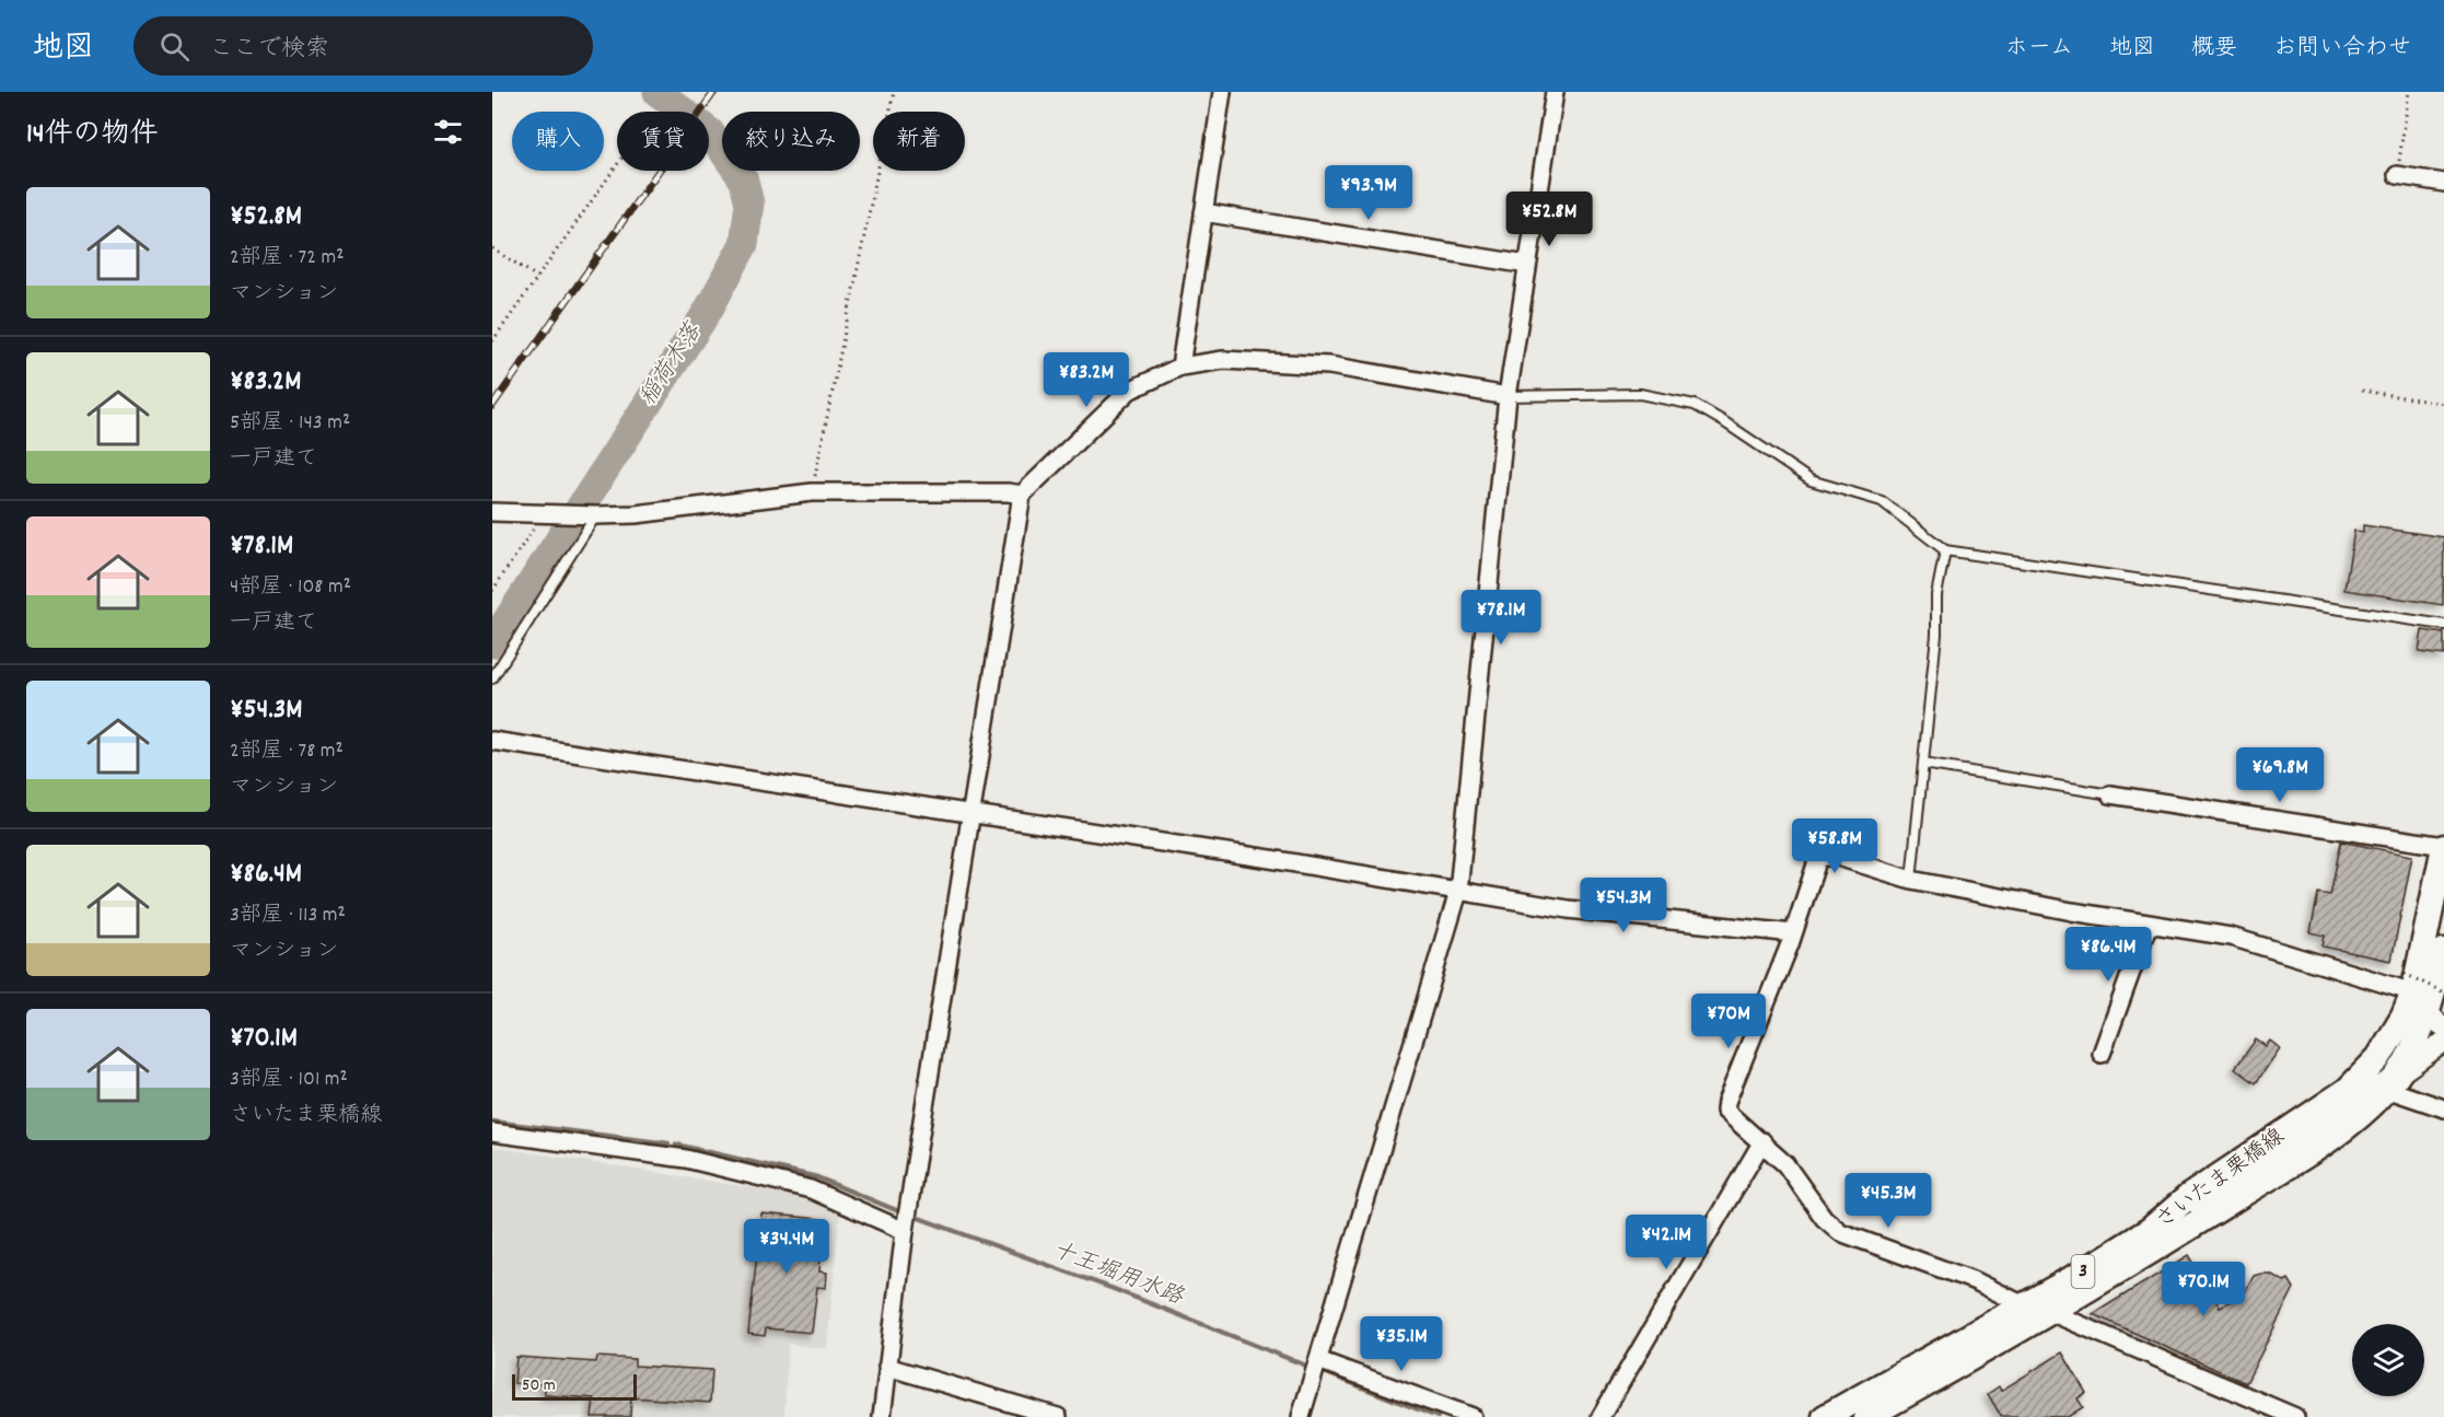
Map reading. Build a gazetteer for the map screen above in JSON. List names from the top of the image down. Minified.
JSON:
{"streets":{"main road":["さいたま栗橋線","3"]},"water":["稲荷木落","十王堀用水路"],"scale_bar":"50 m","page":{"header":"地図","search":"ここで検索","nav":["ホーム","地図","概要","お問い合わせ"],"heading":"14件の物件","chip":["購入","賃貸","絞り込み","新着"],"price":["¥93.9M","¥52.8M","¥83.2M","¥78.1M","¥69.8M","¥58.8M","¥54.3M","¥86.4M","¥70M","¥45.3M","¥42.1M","¥34.4M","¥70.1M","¥35.1M"],"list":[{"name":"¥52.8M","note":"2部屋 · 72 m² · マンション"},{"name":"¥83.2M","note":"5部屋 · 143 m² · 一戸建て"},{"name":"¥78.1M","note":"4部屋 · 108 m² · 一戸建て"},{"name":"¥54.3M","note":"2部屋 · 78 m² · マンション"},{"name":"¥86.4M","note":"3部屋 · 113 m² · マンション"},{"name":"¥70.1M","note":"3部屋 · 101 m² · さいたま栗橋線"}],"scale":"50 m"}}
